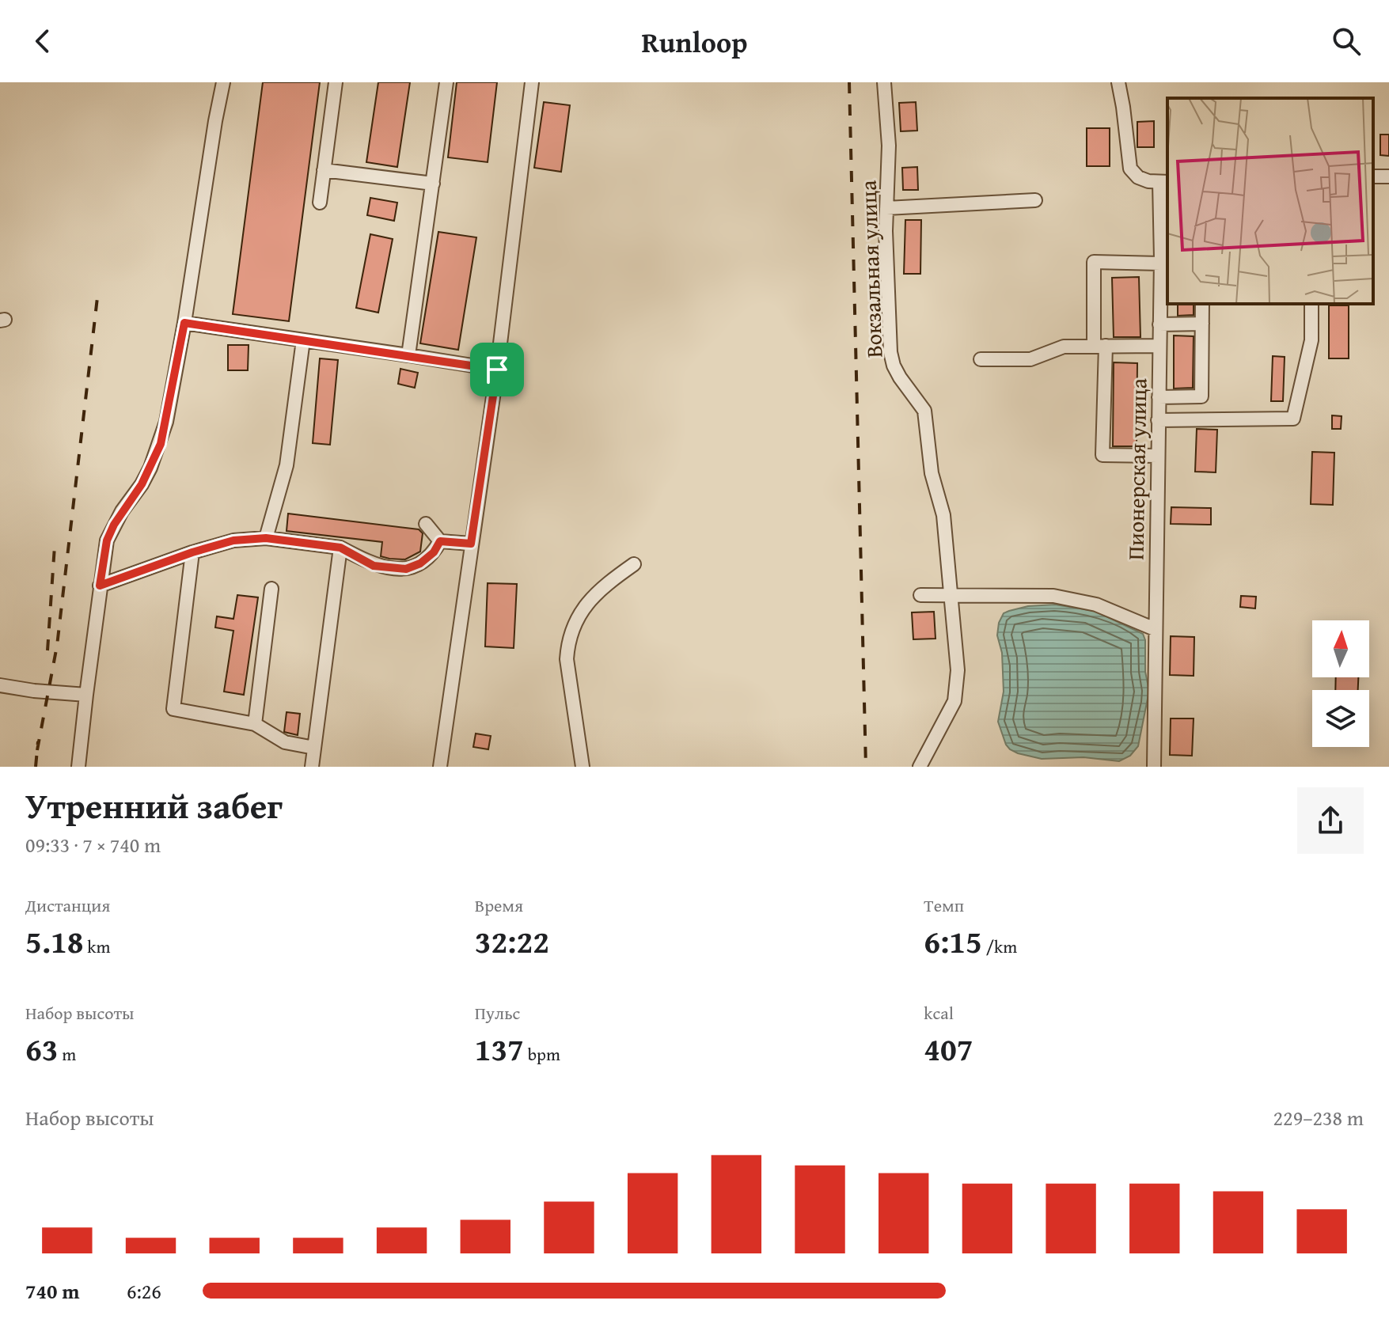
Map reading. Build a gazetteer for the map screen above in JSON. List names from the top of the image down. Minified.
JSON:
{"streets":{"street":["Вокзальная улица","Пионерская улица"]},"north":"top","page":{"header":"Runloop","heading":["Утренний забег","09:33 · 7 × 740 m"],"stats":[["Дистанция","5.18 km"],["Время","32:22"],["Темп","6:15 /km"],["Набор высоты","63 m"],["Пульс","137 bpm"],["kcal","407"]],"chart":["Набор высоты","229–238 m"],"list":[{"name":"740 m","note":"6:26"}]}}
